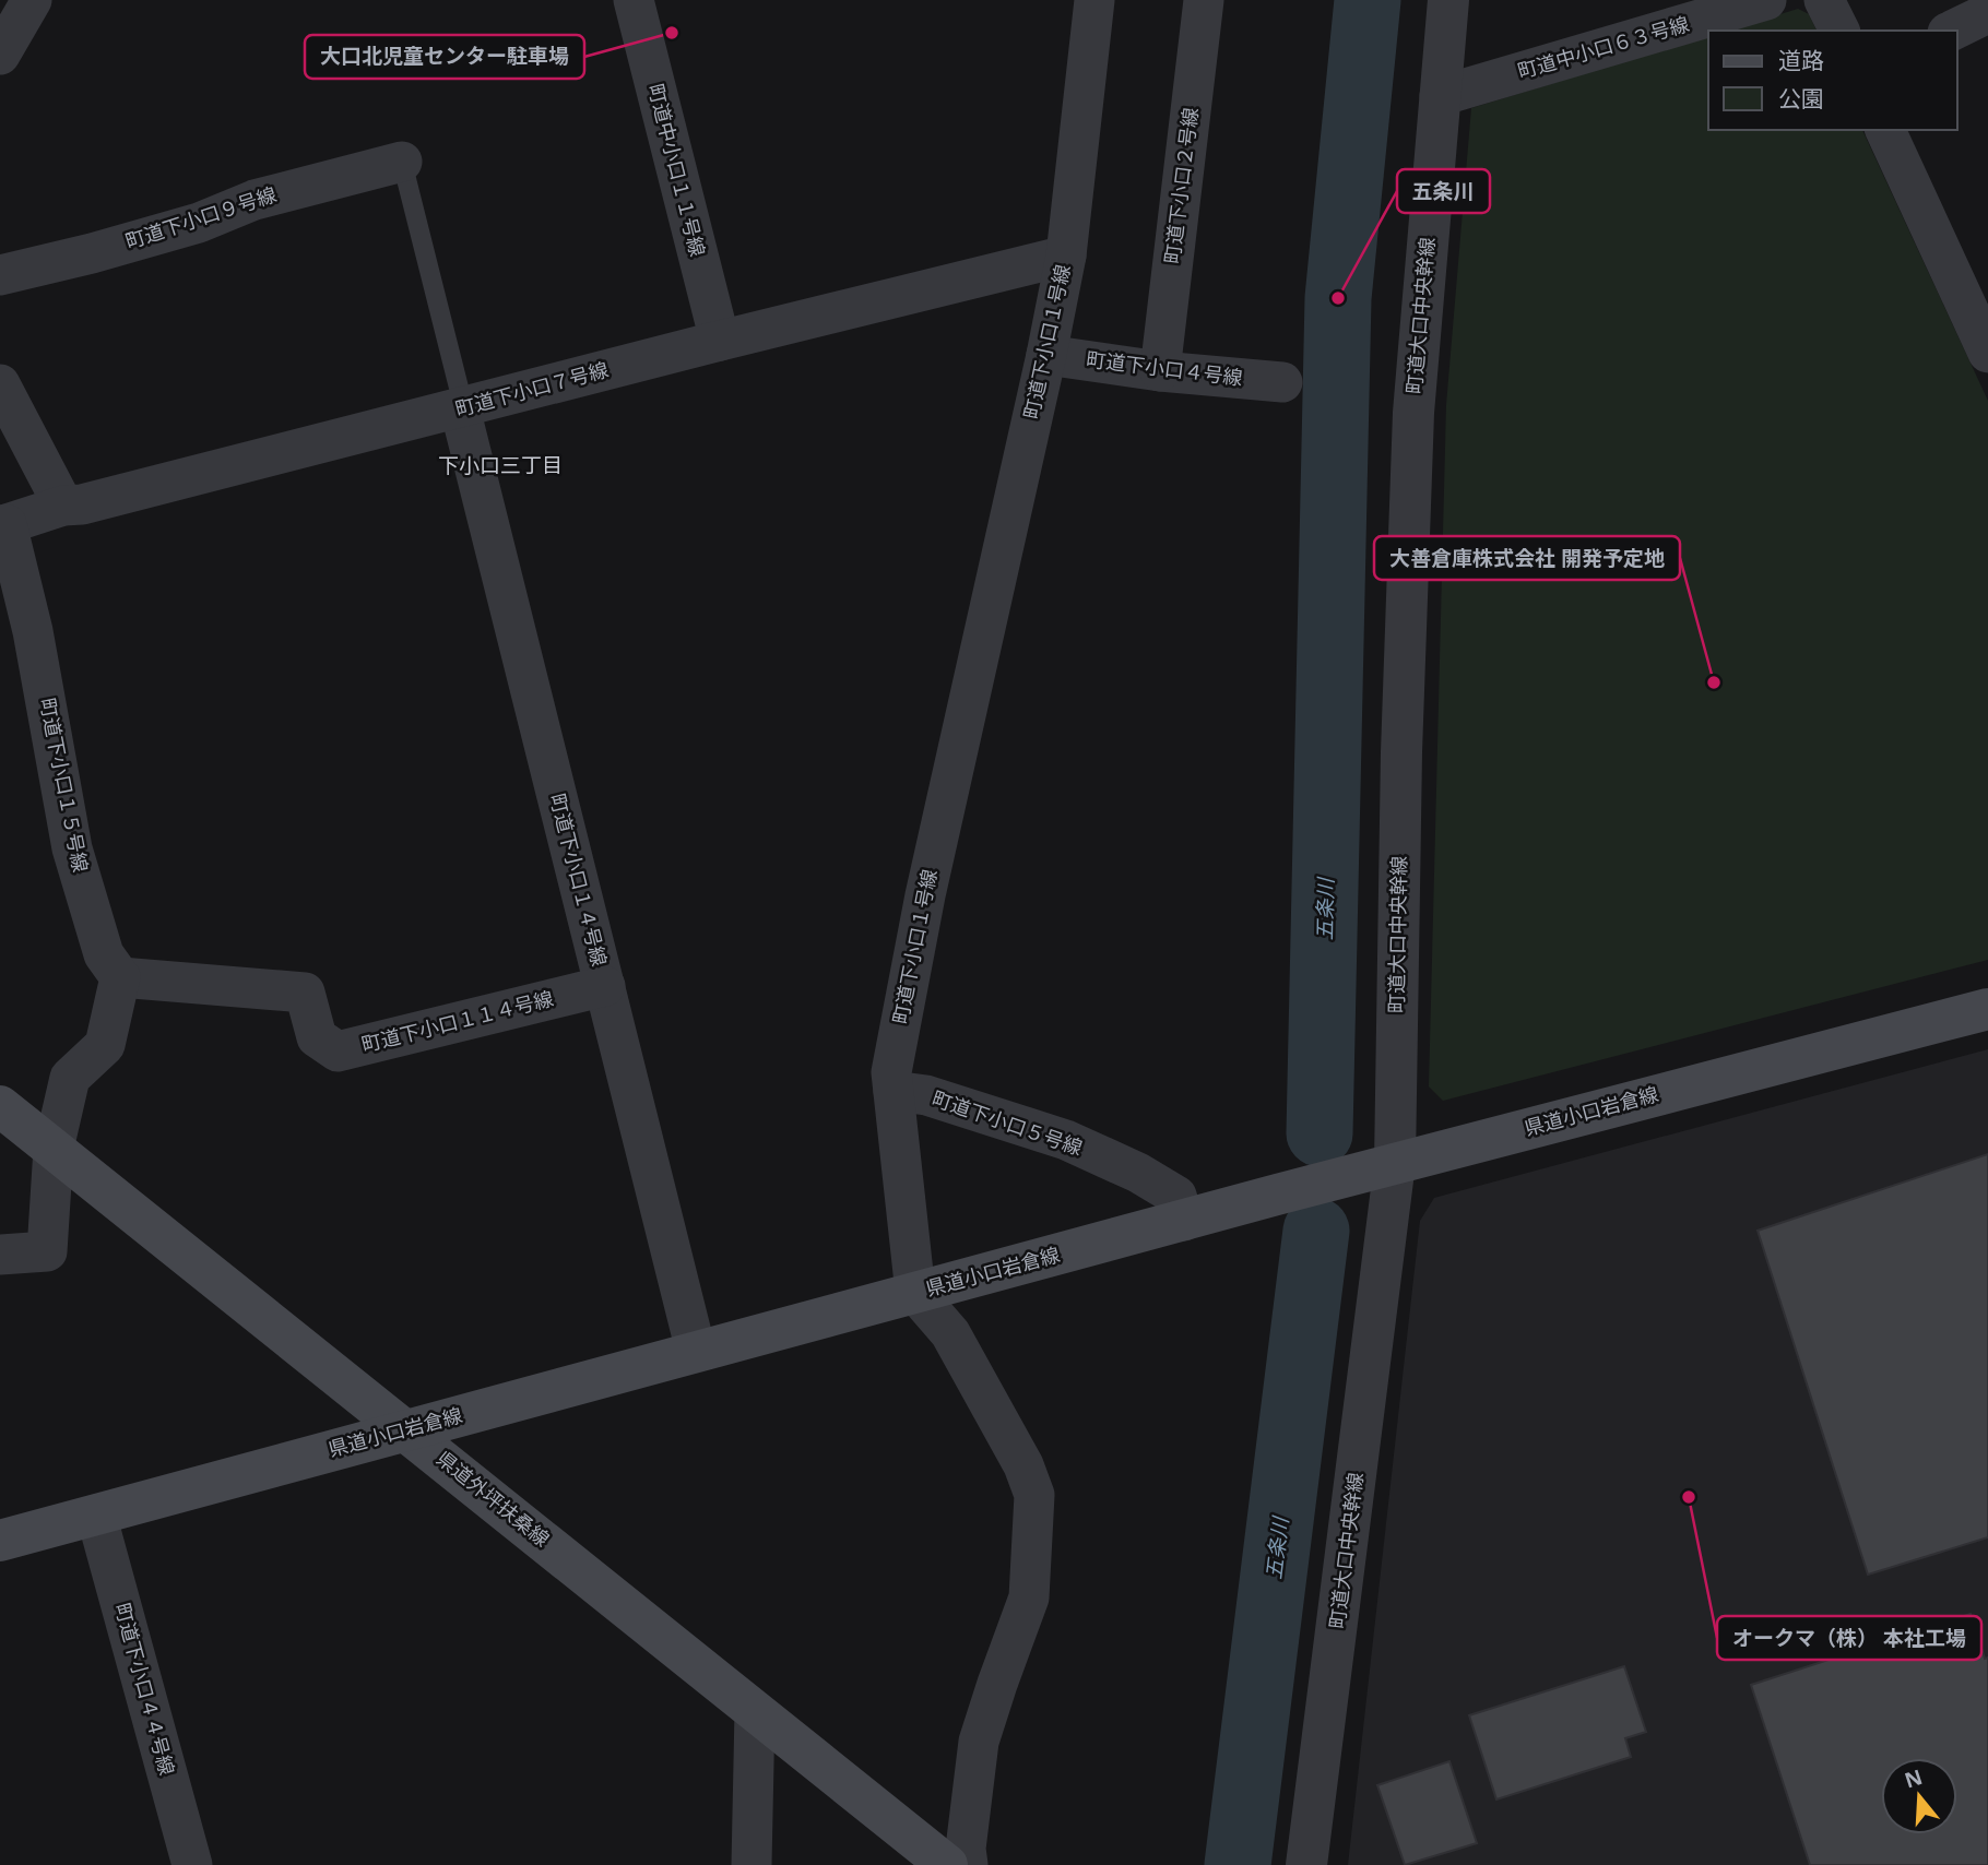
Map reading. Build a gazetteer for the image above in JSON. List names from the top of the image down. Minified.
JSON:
{"streets":{"main road":["県道小口岩倉線","県道外坪扶桑線"],"street":["町道中小口６３号線","町道中小口１１号線","町道下小口２号線","町道下小口９号線","町道大口中央幹線","町道下小口１号線","町道下小口４号線","町道下小口７号線","町道下小口１５号線","町道下小口１４号線","町道下小口１１４号線","町道下小口５号線","町道下小口４４号線"]},"crossings":[["町道中小口６３号線","町道大口中央幹線"],["町道中小口１１号線","町道下小口７号線"],["町道下小口２号線","町道下小口４号線"],["町道大口中央幹線","県道小口岩倉線"],["町道下小口１号線","町道下小口４号線"],["町道下小口１号線","町道下小口７号線"],["町道下小口１号線","県道小口岩倉線"],["町道下小口１号線","町道下小口５号線"],["町道下小口７号線","町道下小口１５号線"],["町道下小口７号線","町道下小口１４号線"],["町道下小口１５号線","町道下小口１１４号線"],["町道下小口１４号線","町道下小口１１４号線"],["町道下小口１４号線","県道小口岩倉線"],["県道小口岩倉線","町道下小口５号線"],["県道小口岩倉線","県道外坪扶桑線"],["県道小口岩倉線","町道下小口４４号線"]],"districts":["下小口三丁目"],"water":["五条川"],"places":["大口北児童センター駐車場","五条川","大善倉庫株式会社 開発予定地","オークマ（株） 本社工場"],"legend":["道路","公園"],"north":"top"}
